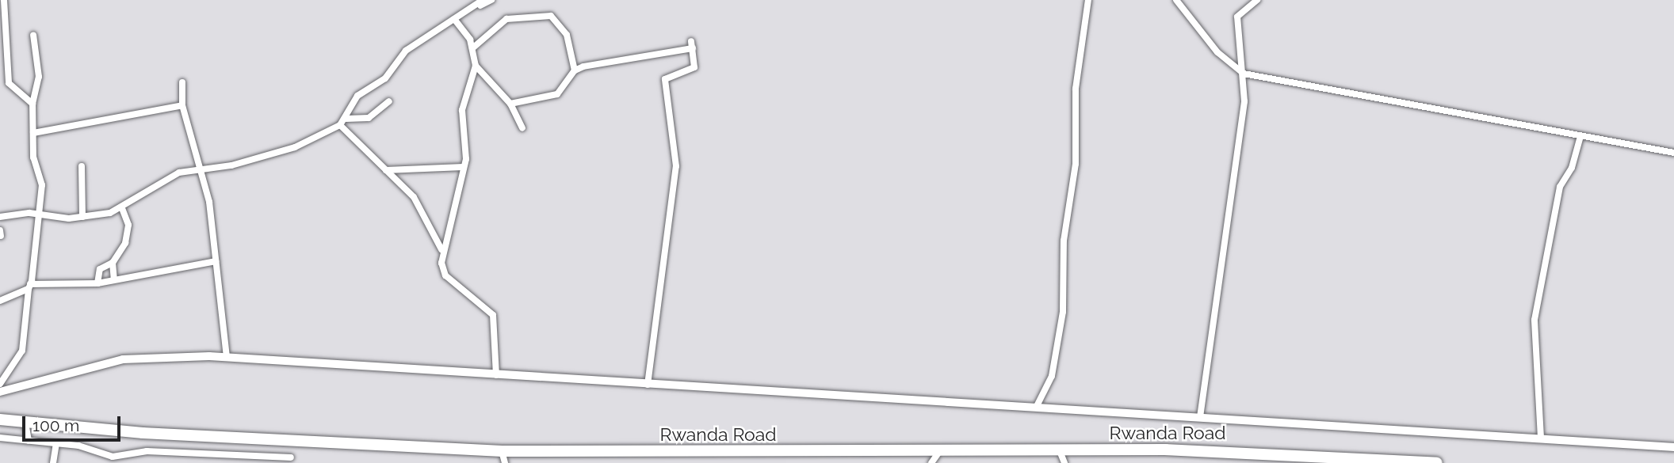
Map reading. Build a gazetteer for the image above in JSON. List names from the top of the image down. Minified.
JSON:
{"streets":{"highway":["Rwanda Road"]},"scale_bar":"100 m"}
